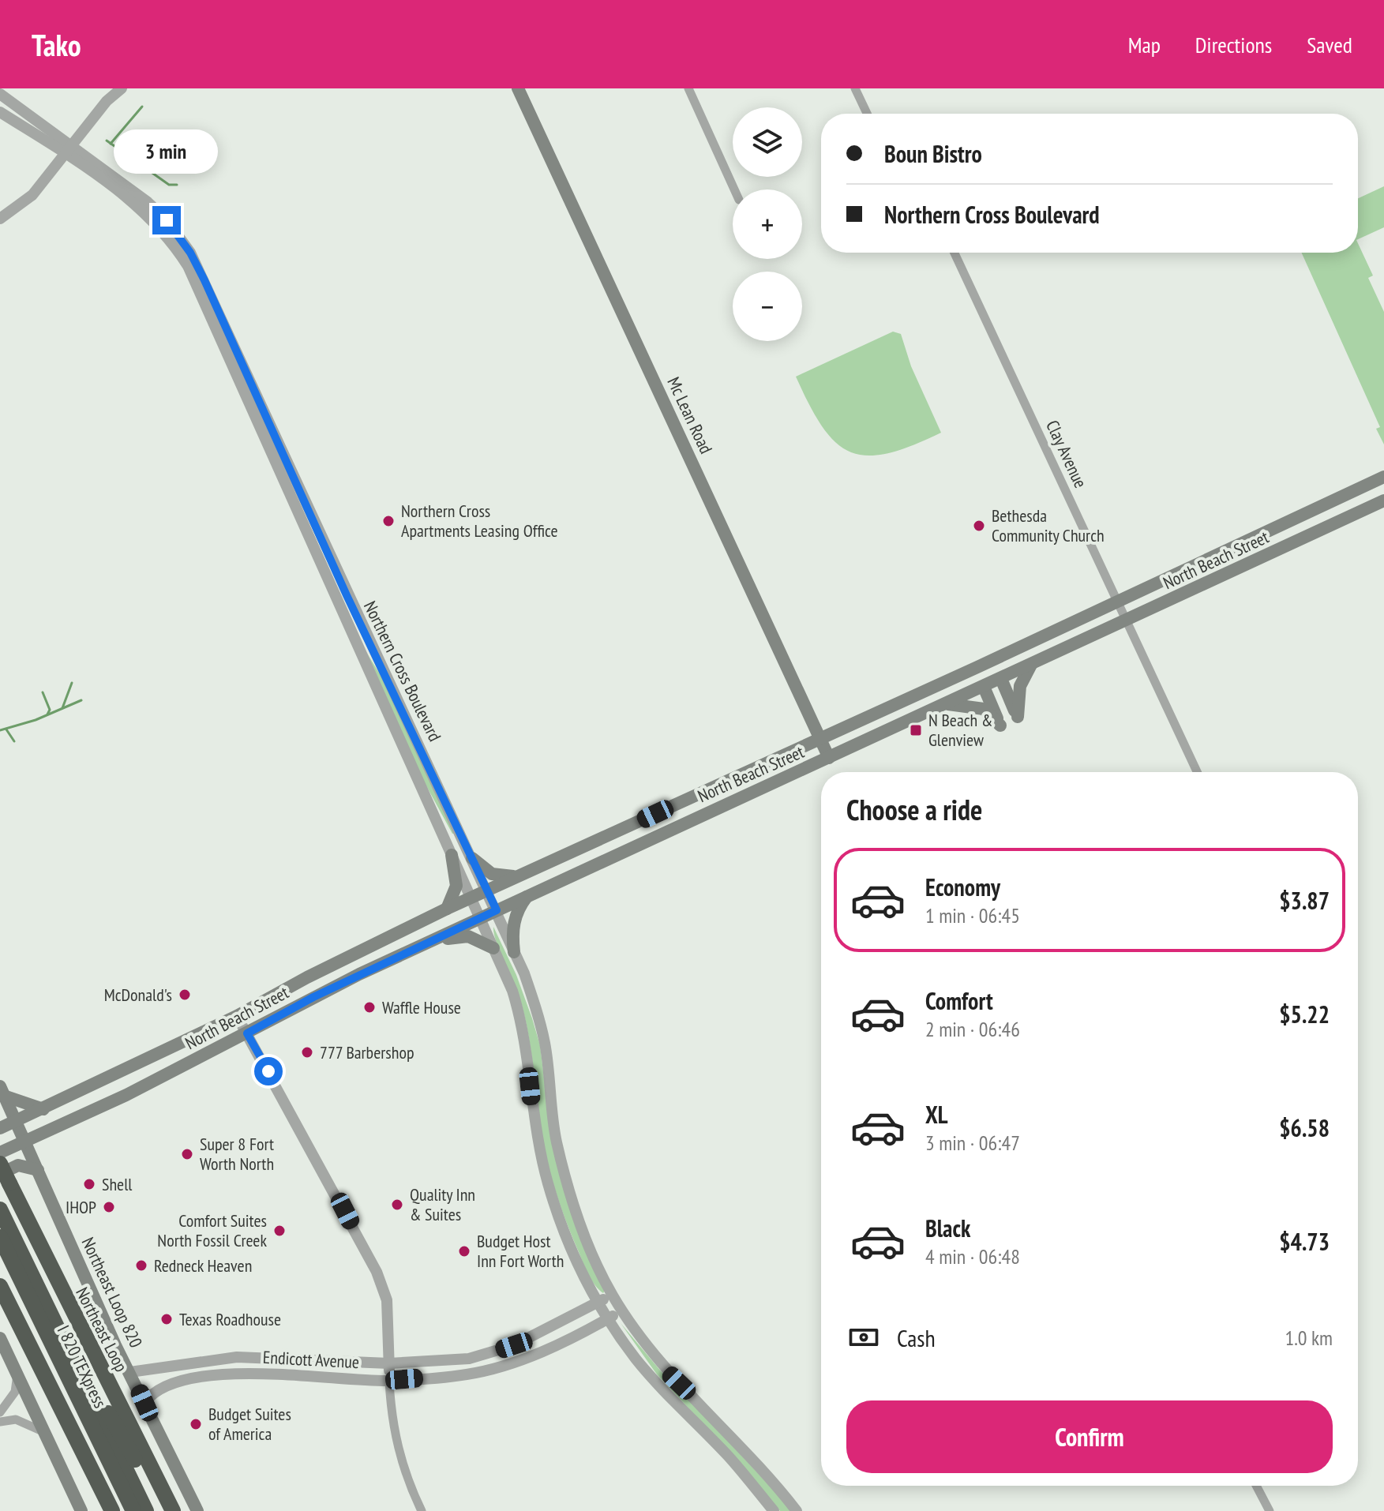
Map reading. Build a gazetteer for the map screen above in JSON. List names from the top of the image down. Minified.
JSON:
{"streets":{"highway":["Northeast Loop","I 820 TEXpress"],"main road":["Mc Lean Road","North Beach Street","Northeast Loop 820"],"street":["Clay Avenue","Northern Cross Boulevard","Endicott Avenue"]},"crossings":[["Mc Lean Road","North Beach Street"],["Clay Avenue","North Beach Street"],["North Beach Street","Northern Cross Boulevard"],["North Beach Street","Northeast Loop 820"],["Northern Cross Boulevard","Endicott Avenue"],["Northeast Loop 820","Endicott Avenue"]],"places":{"other":["Northern Cross Apartments Leasing Office","Bethesda Community Church","McDonald's","Waffle House","777 Barbershop","Super 8 Fort Worth North","Shell","Quality Inn & Suites","IHOP","Comfort Suites North Fossil Creek","Budget Host Inn Fort Worth","Redneck Heaven","Texas Roadhouse","Budget Suites of America"],"transit":["N Beach & Glenview"]},"page":{"header":"Tako","nav":["Map","Directions","Saved"],"map_buttons":["+","−"],"banner":["Boun Bistro","Northern Cross Boulevard"],"bubble":"3 min","heading":"Choose a ride","list":[{"name":"Economy","note":"1 min · 06:45","value":"$3.87"},{"name":"Comfort","note":"2 min · 06:46","value":"$5.22"},{"name":"XL","note":"3 min · 06:47","value":"$6.58"},{"name":"Black","note":"4 min · 06:48","value":"$4.73"}],"pay":["Cash","1.0 km"],"buttons":"Confirm"}}
